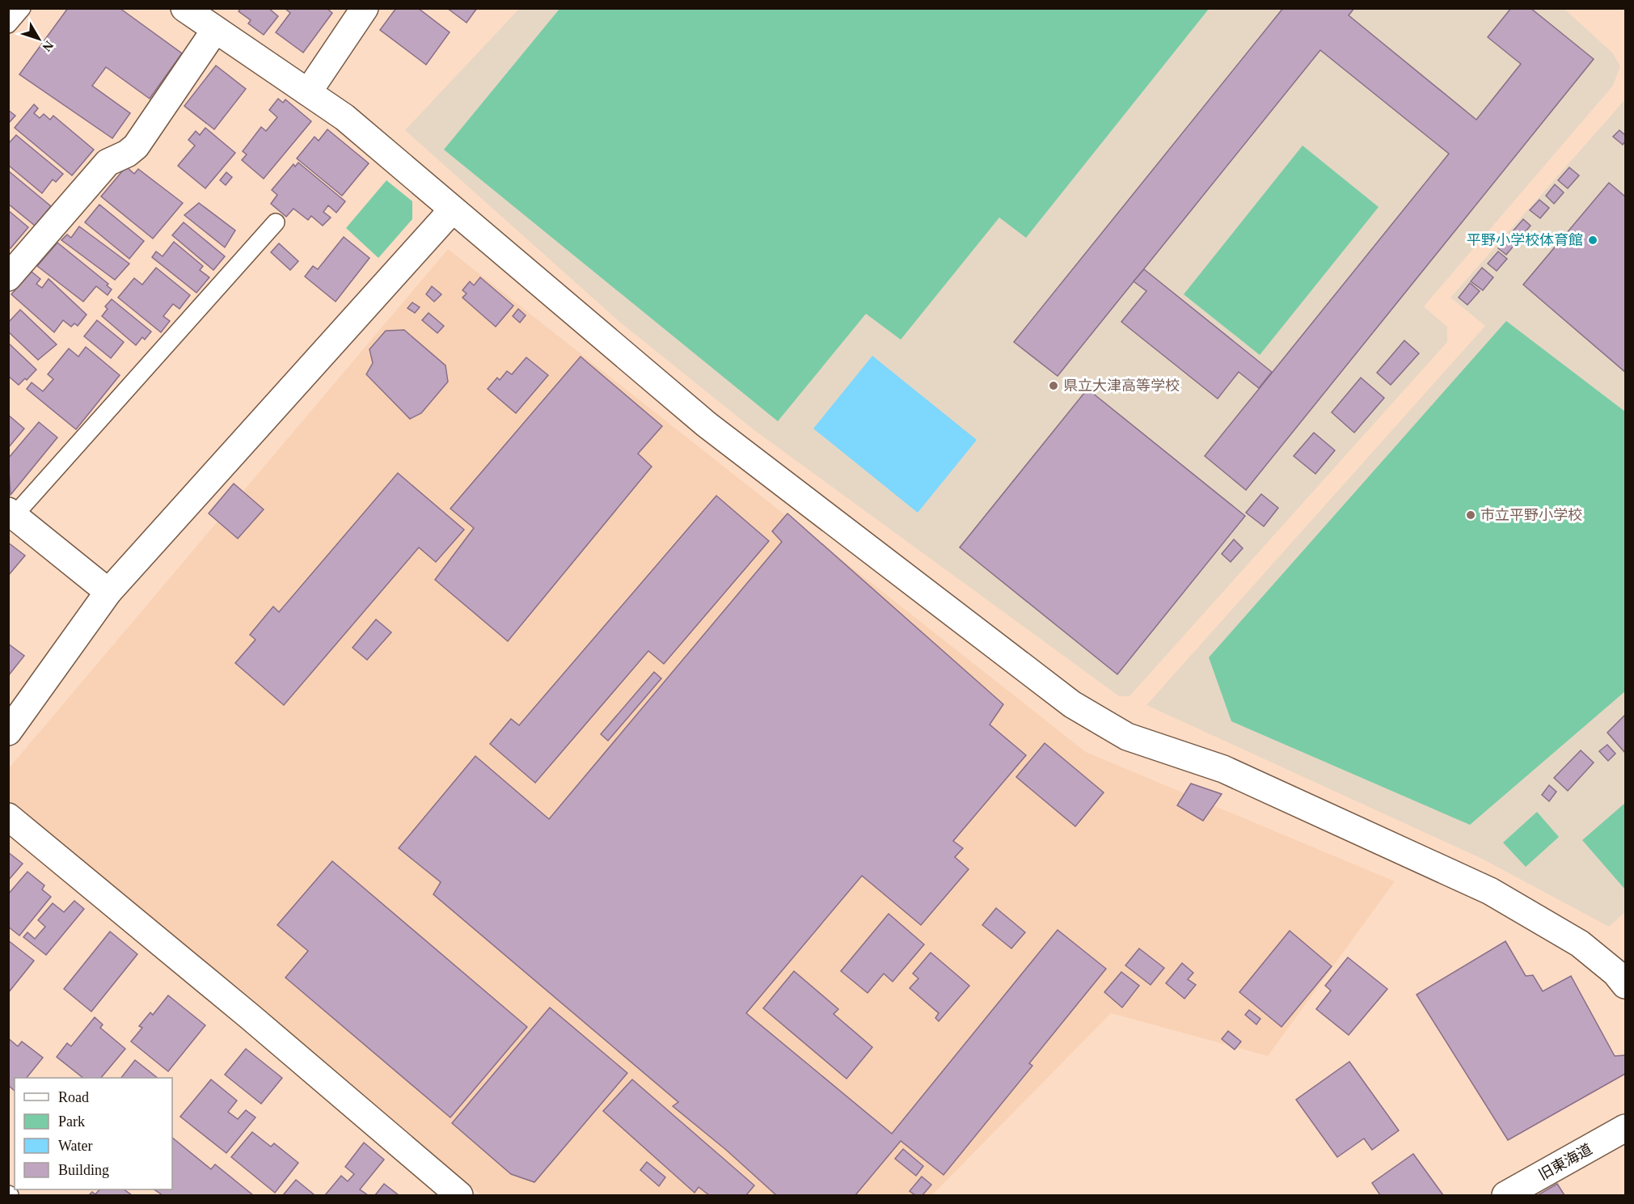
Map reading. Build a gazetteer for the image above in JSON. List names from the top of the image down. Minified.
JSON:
{"streets":{"street":["旧東海道"]},"places":["平野小学校体育館","県立大津高等学校","市立平野小学校"],"legend":["Road","Park","Water","Building"],"north":"bottom right"}
